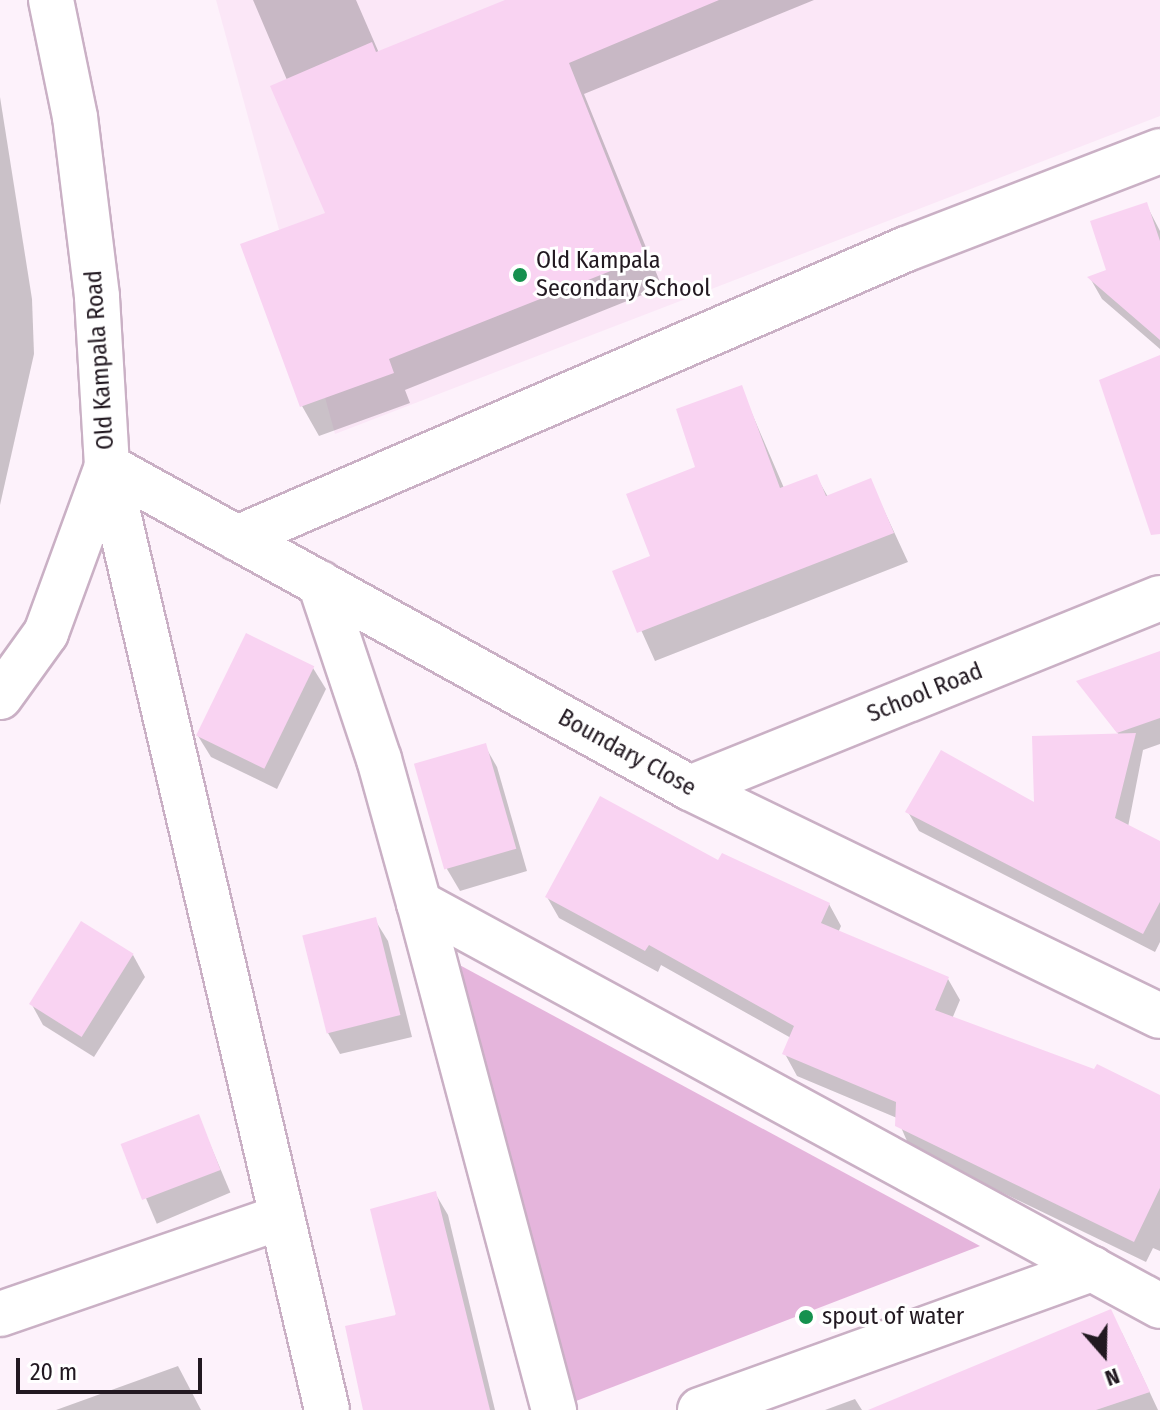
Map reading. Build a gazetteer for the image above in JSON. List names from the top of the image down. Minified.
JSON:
{"streets":{"street":["Old Kampala Road","School Road","Boundary Close"]},"crossings":[["Old Kampala Road","Boundary Close"],["School Road","Boundary Close"]],"places":["Old Kampala Secondary School","spout of water"],"scale_bar":"20 m","north":"bottom"}
